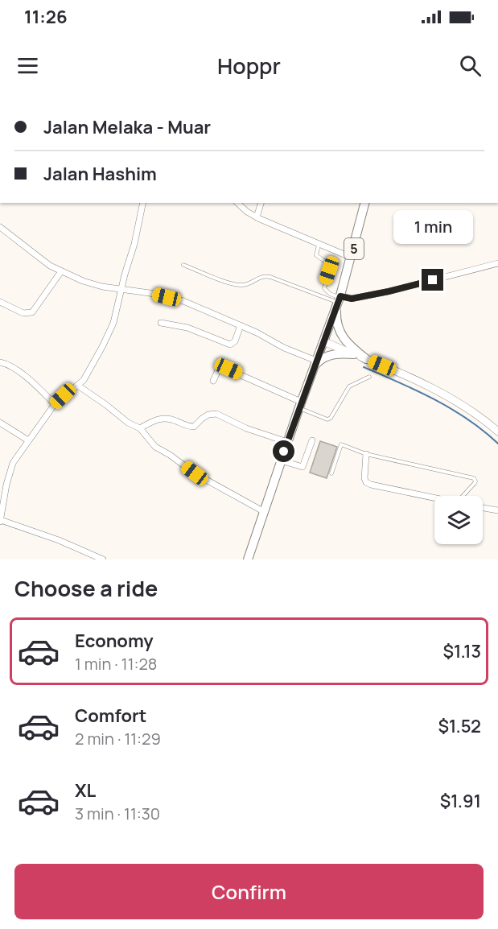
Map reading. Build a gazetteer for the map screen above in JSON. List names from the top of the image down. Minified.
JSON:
{"streets":{"main road":["5"]},"page":{"status":"11:26","header":"Hoppr","banner":["Jalan Melaka - Muar","Jalan Hashim"],"bubble":"1 min","heading":"Choose a ride","list":[{"name":"Economy","note":"1 min · 11:28","value":"$1.13"},{"name":"Comfort","note":"2 min · 11:29","value":"$1.52"},{"name":"XL","note":"3 min · 11:30","value":"$1.91"}],"buttons":"Confirm"}}
